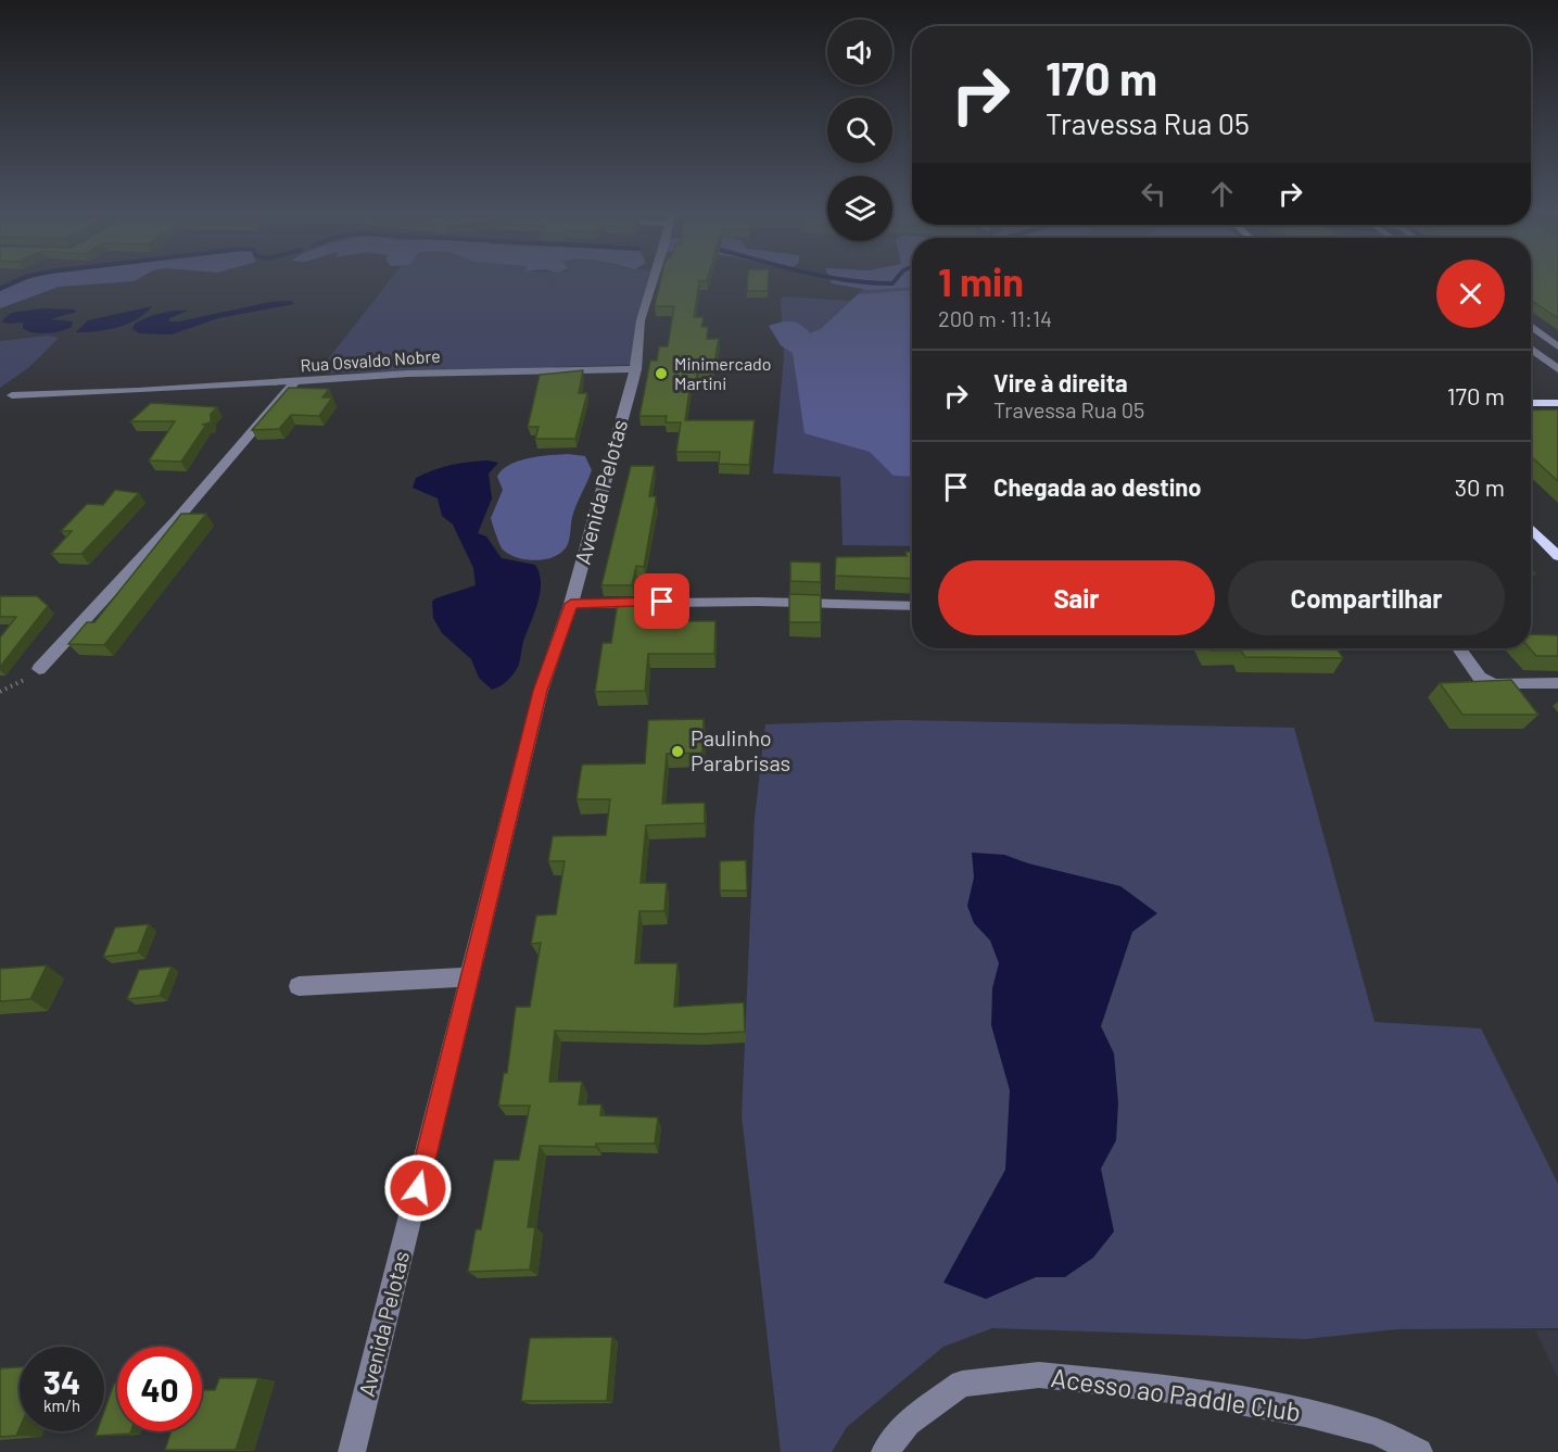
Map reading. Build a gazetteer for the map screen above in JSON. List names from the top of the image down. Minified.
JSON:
{"streets":{"street":["Rua Osvaldo Nobre","Avenida Pelotas","Acesso ao Paddle Club"]},"crossings":[["Rua Osvaldo Nobre","Avenida Pelotas"]],"places":["Minimercado Martini","Paulinho Parabrisas"],"page":{"turn":["170 m","Travessa Rua 05"],"heading":["1 min","200 m · 11:14"],"list":[{"name":"Vire à direita","note":"Travessa Rua 05","value":"170 m"},{"name":"Chegada ao destino","value":"30 m"}],"buttons":["Sair","Compartilhar"],"speed":"34 km/h","limit":"40"}}
